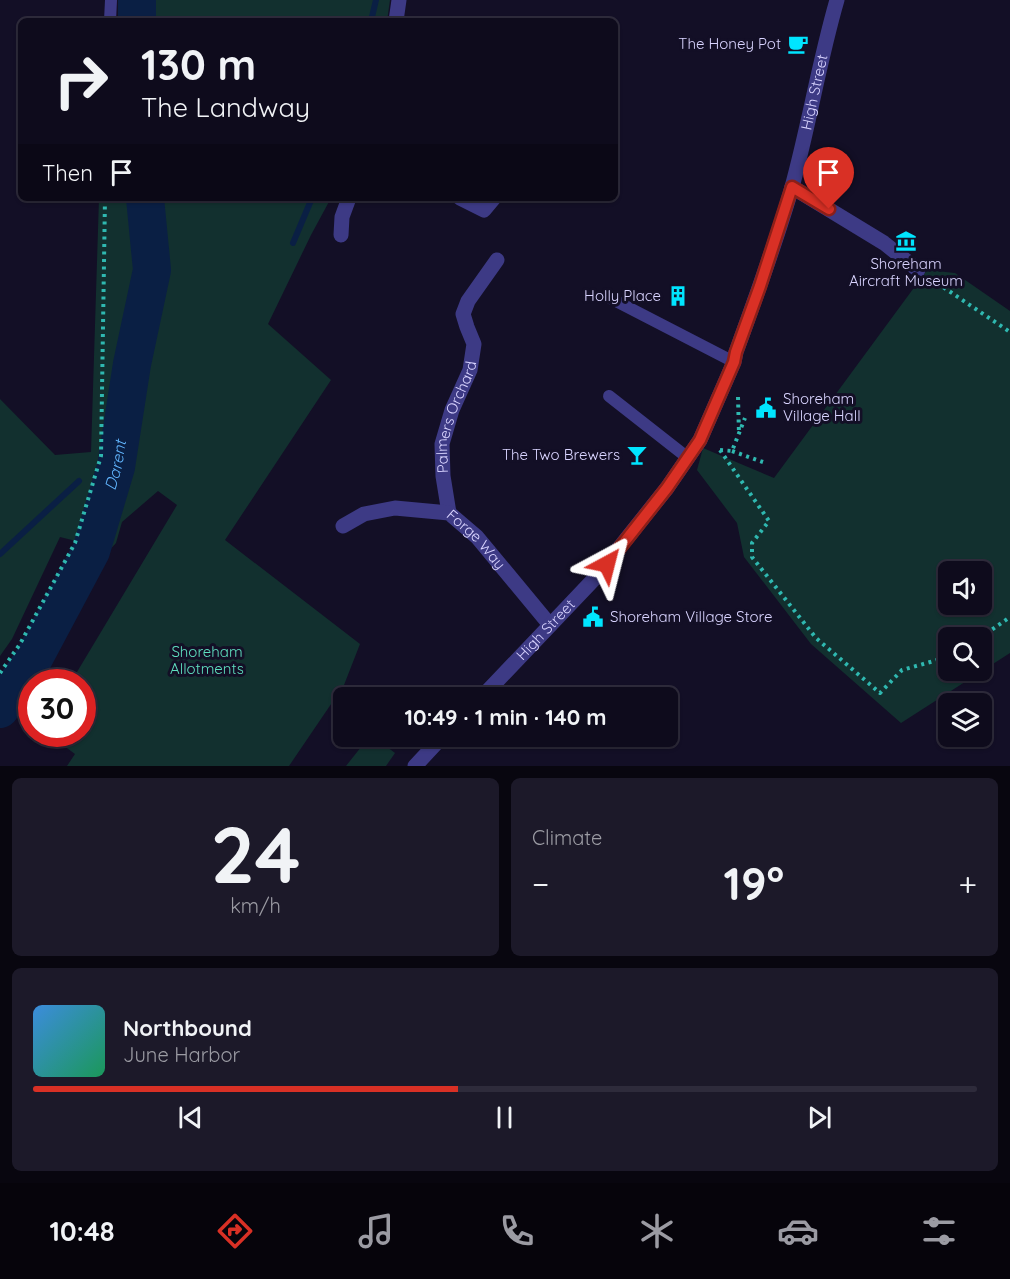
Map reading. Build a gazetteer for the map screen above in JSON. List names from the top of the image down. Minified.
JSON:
{"streets":{"street":["High Street","Palmers Orchard","Forge Way"]},"crossings":[["High Street","Forge Way"],["Palmers Orchard","Forge Way"]],"water":["Darent"],"parks":["Shoreham Allotments"],"places":{"cafe":["The Honey Pot"],"museum":["Shoreham Aircraft Museum"],"building":["Holly Place"],"public building":["Shoreham Village Hall","Shoreham Village Store"],"bar":["The Two Brewers"]},"page":{"turn":["130 m","The Landway"],"then":"Then","limit":"30","trip":"10:49 · 1 min · 140 m","tile":[["24","km/h"],"Climate"],"heat":["−","19°","+"],"song":["Northbound","June Harbor"],"tabs":"10:48"}}
